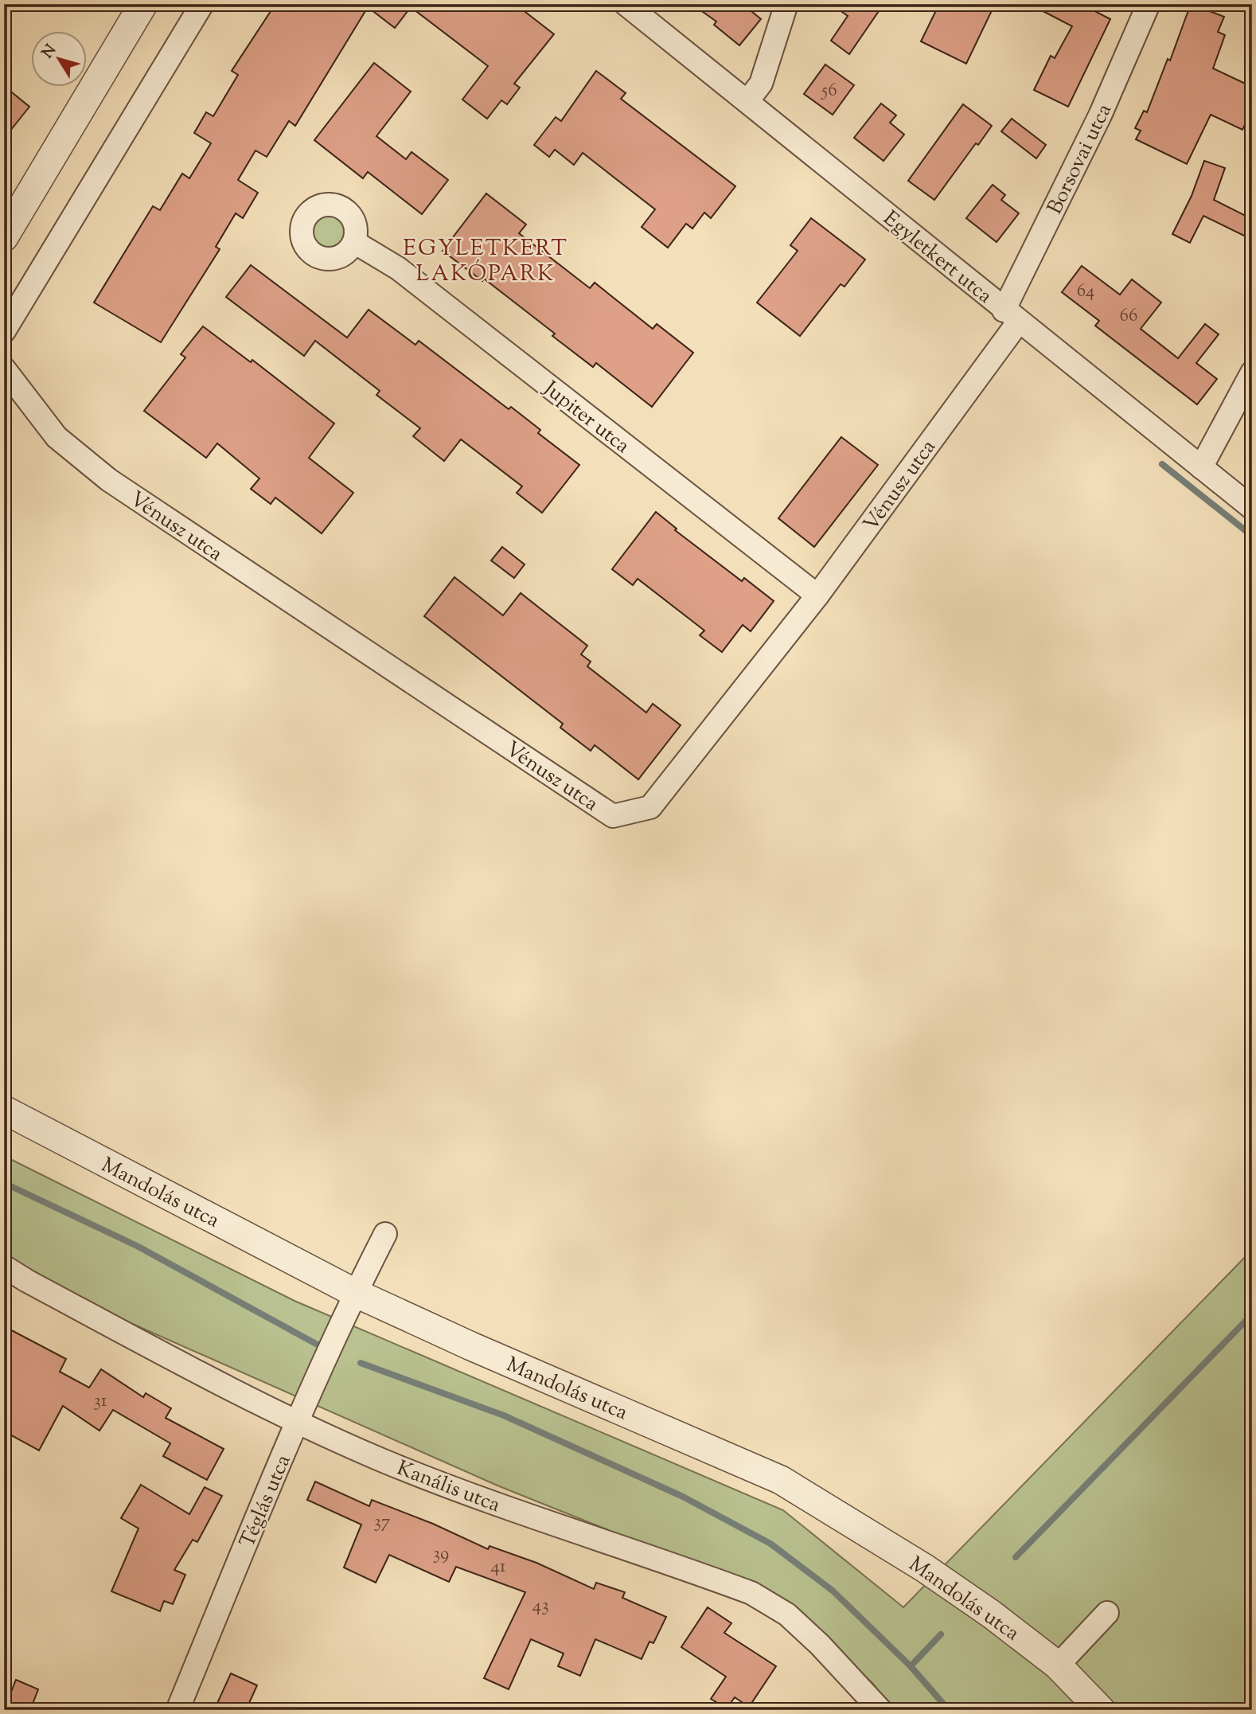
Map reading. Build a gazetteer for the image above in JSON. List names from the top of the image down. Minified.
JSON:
{"streets":{"street":["Borsovai utca","Egyletkert utca","Jupiter utca","Vénusz utca","Mandolás utca","Kanális utca","Téglás utca"]},"crossings":[["Borsovai utca","Egyletkert utca"],["Borsovai utca","Vénusz utca"],["Egyletkert utca","Vénusz utca"],["Jupiter utca","Vénusz utca"],["Mandolás utca","Téglás utca"],["Kanális utca","Téglás utca"]],"districts":["EGYLETKERT LAKÓPARK"],"house_numbers":["56","64","66","31","37","39","41","43"],"north":"top left"}
